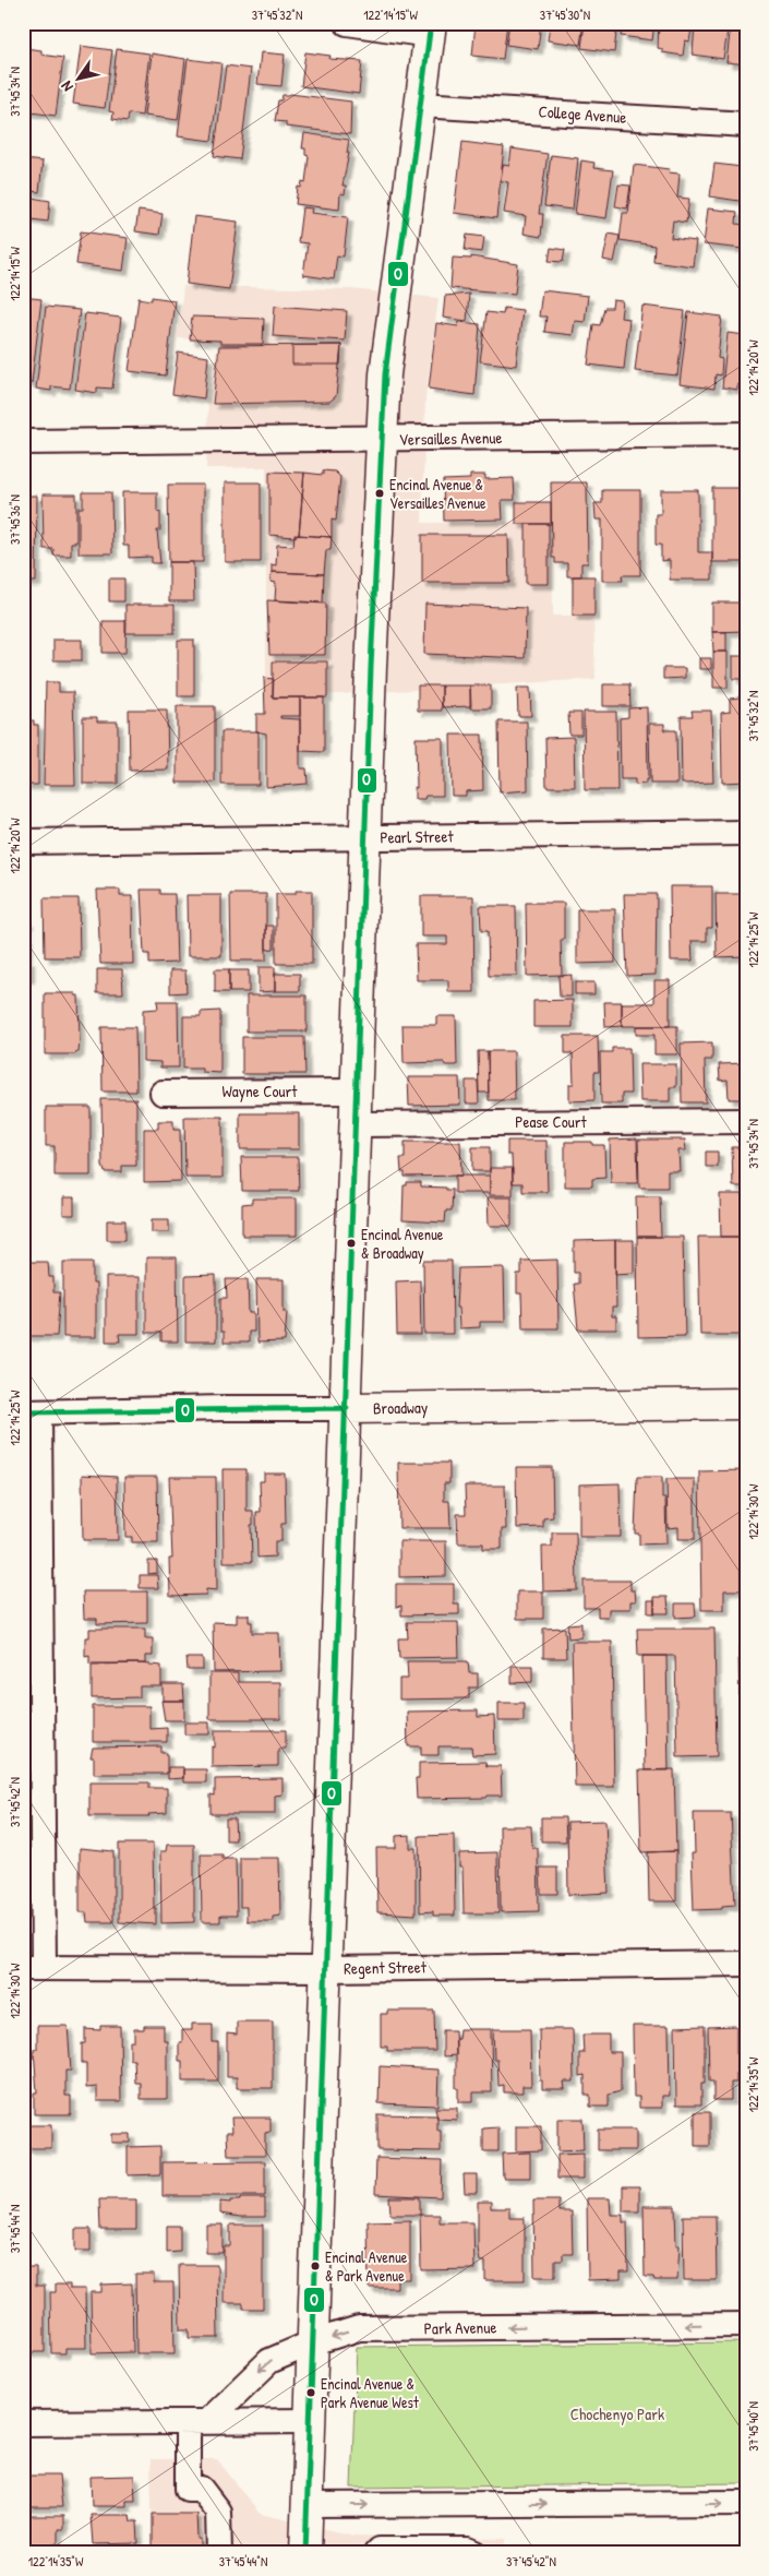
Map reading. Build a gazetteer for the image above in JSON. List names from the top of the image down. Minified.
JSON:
{"streets":{"main road":["Broadway"],"street":["College Avenue","Versailles Avenue","Pearl Street","Wayne Court","Pease Court","Regent Street","Park Avenue"]},"parks":["Chochenyo Park"],"places":["Encinal Avenue & Versailles Avenue","Encinal Avenue & Broadway","Encinal Avenue & Park Avenue","Encinal Avenue & Park Avenue West"],"lines":["transit line O"],"north":"bottom left","coordinates":["37°45'32\"N","122°14'15\"W","37°45'30\"N","37°45'34\"N","122°14'20\"W","37°45'36\"N","122°14'25\"W","122°14'30\"W","37°45'42\"N","122°14'35\"W","37°45'44\"N","37°45'40\"N"]}
